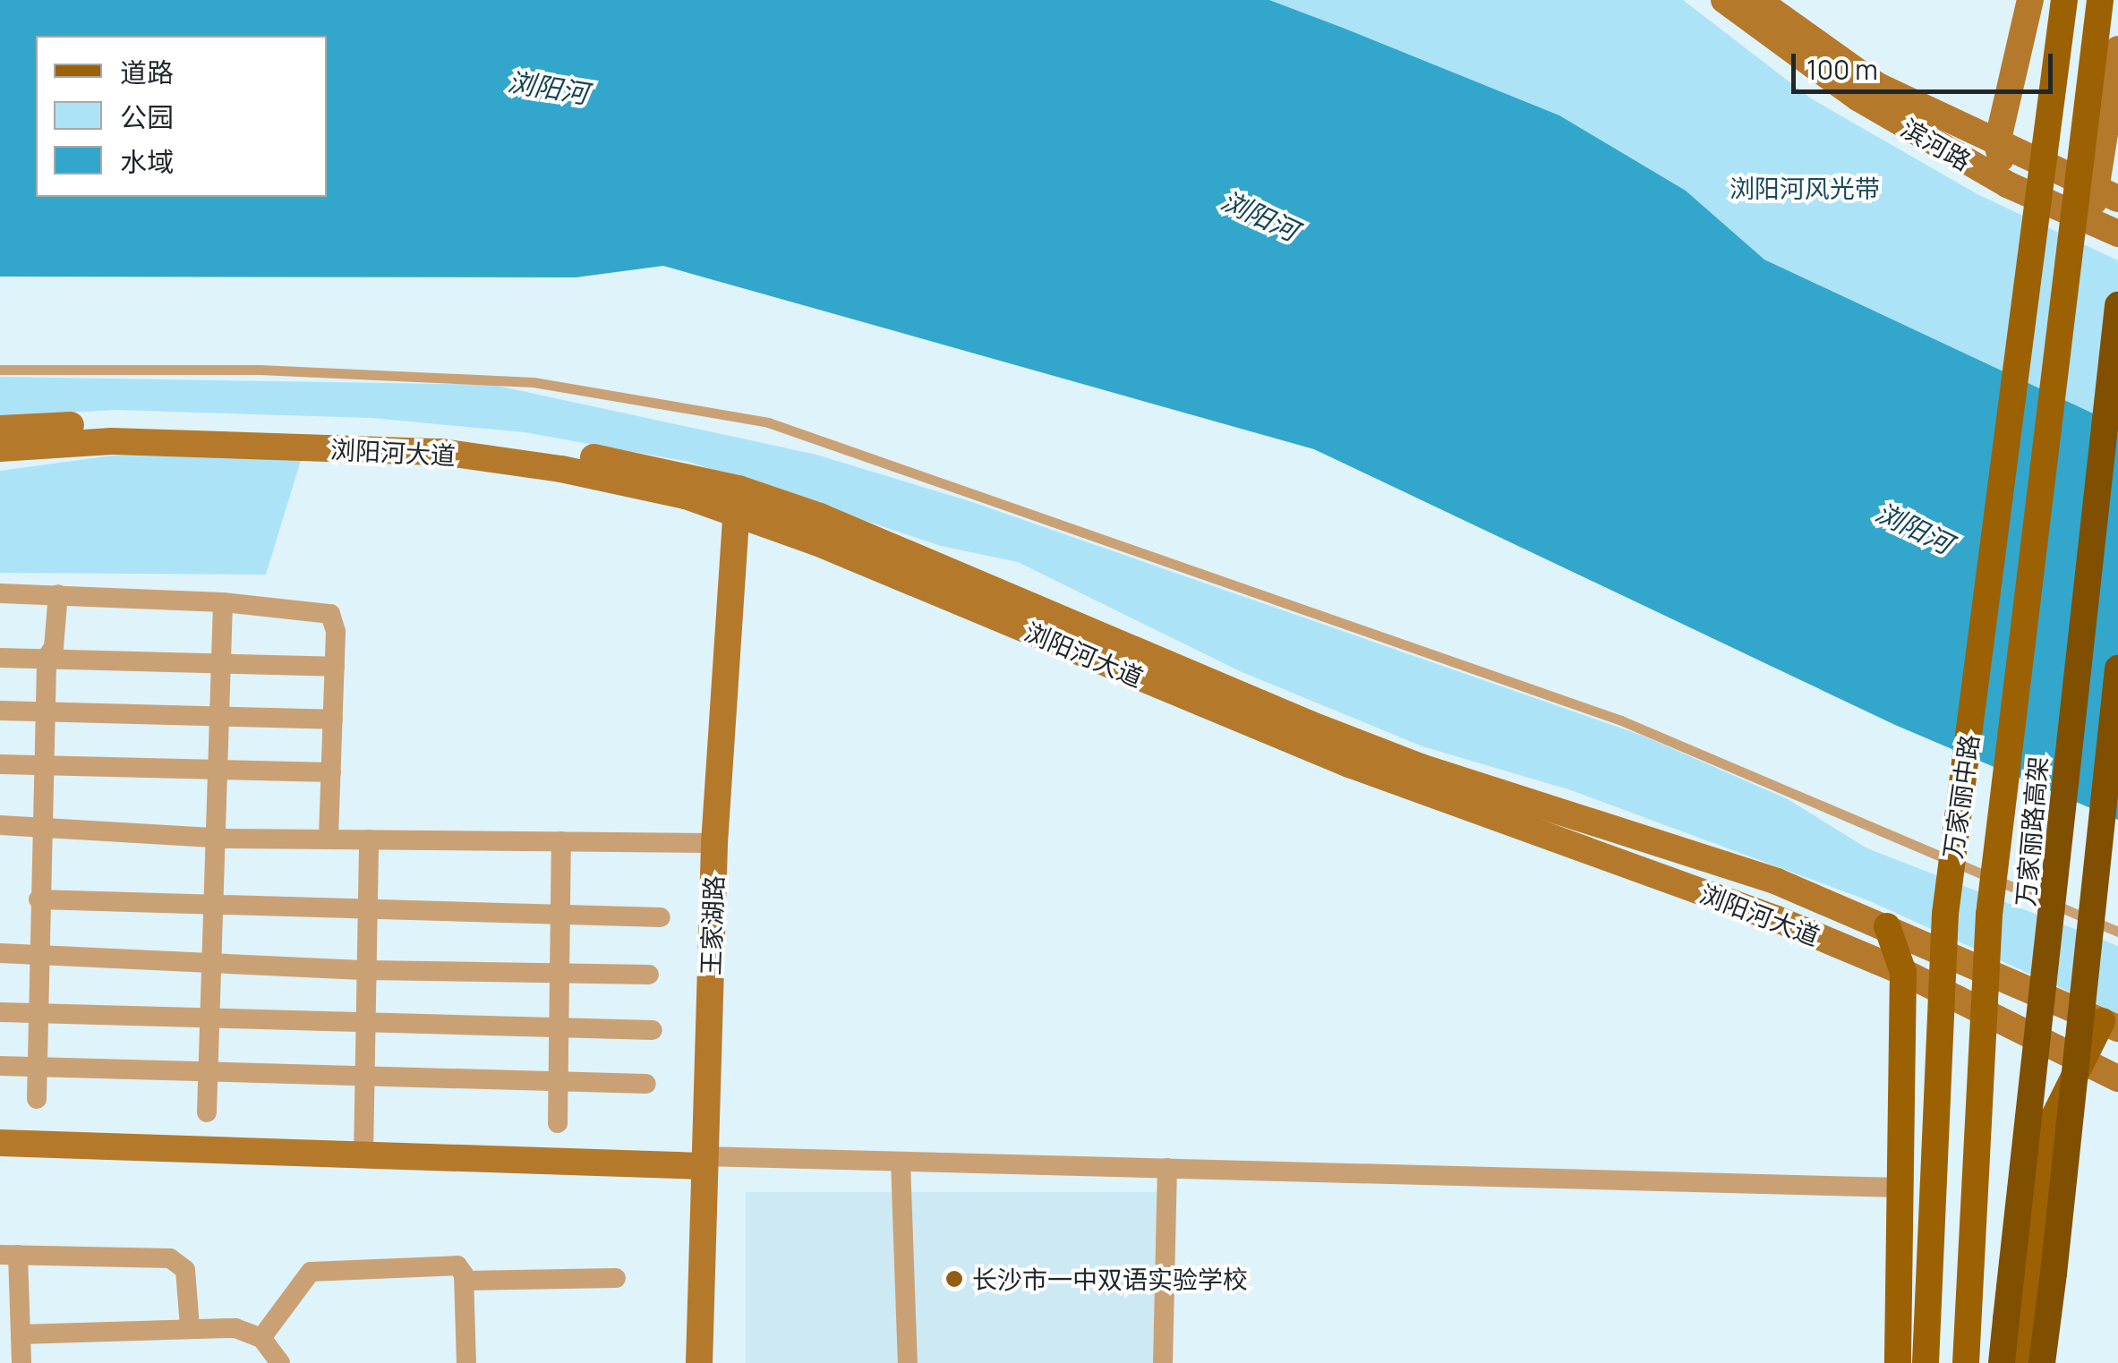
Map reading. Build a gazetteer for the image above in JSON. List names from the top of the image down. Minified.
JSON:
{"streets":{"highway":["万家丽路高架"],"main road":["滨河路","浏阳河大道","万家丽中路","王家湖路"]},"crossings":[["滨河路","万家丽中路"],["浏阳河大道","王家湖路"]],"water":["浏阳河"],"parks":["浏阳河风光带"],"places":["长沙市一中双语实验学校"],"legend":["道路","公园","水域"],"scale_bar":"100 m"}
